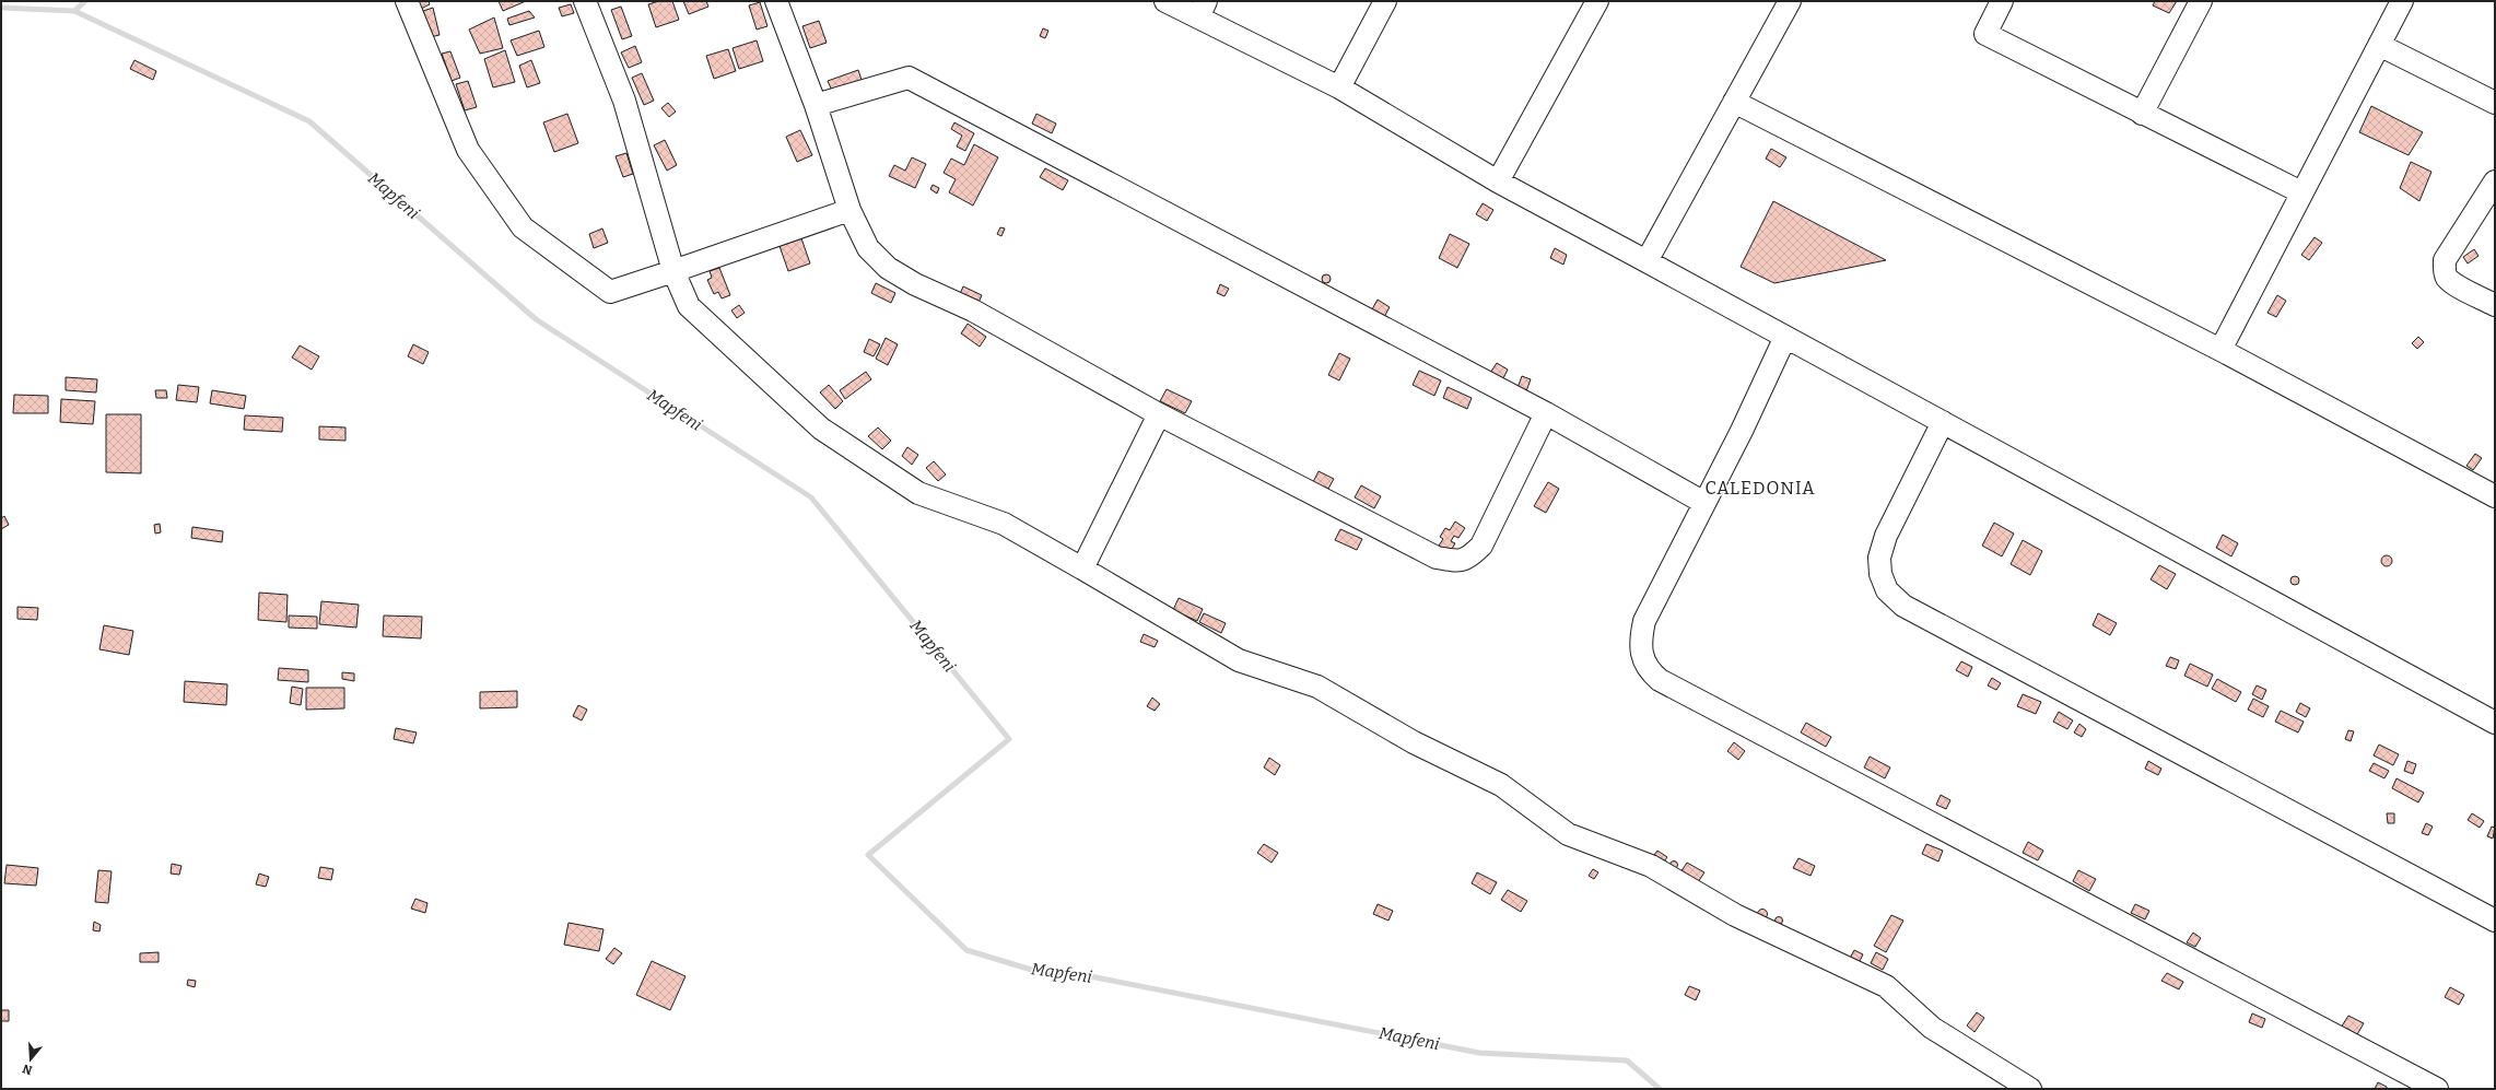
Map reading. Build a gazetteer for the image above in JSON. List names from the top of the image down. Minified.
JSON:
{"districts":["CALEDONIA"],"water":["Mapfeni"],"north":"bottom"}
